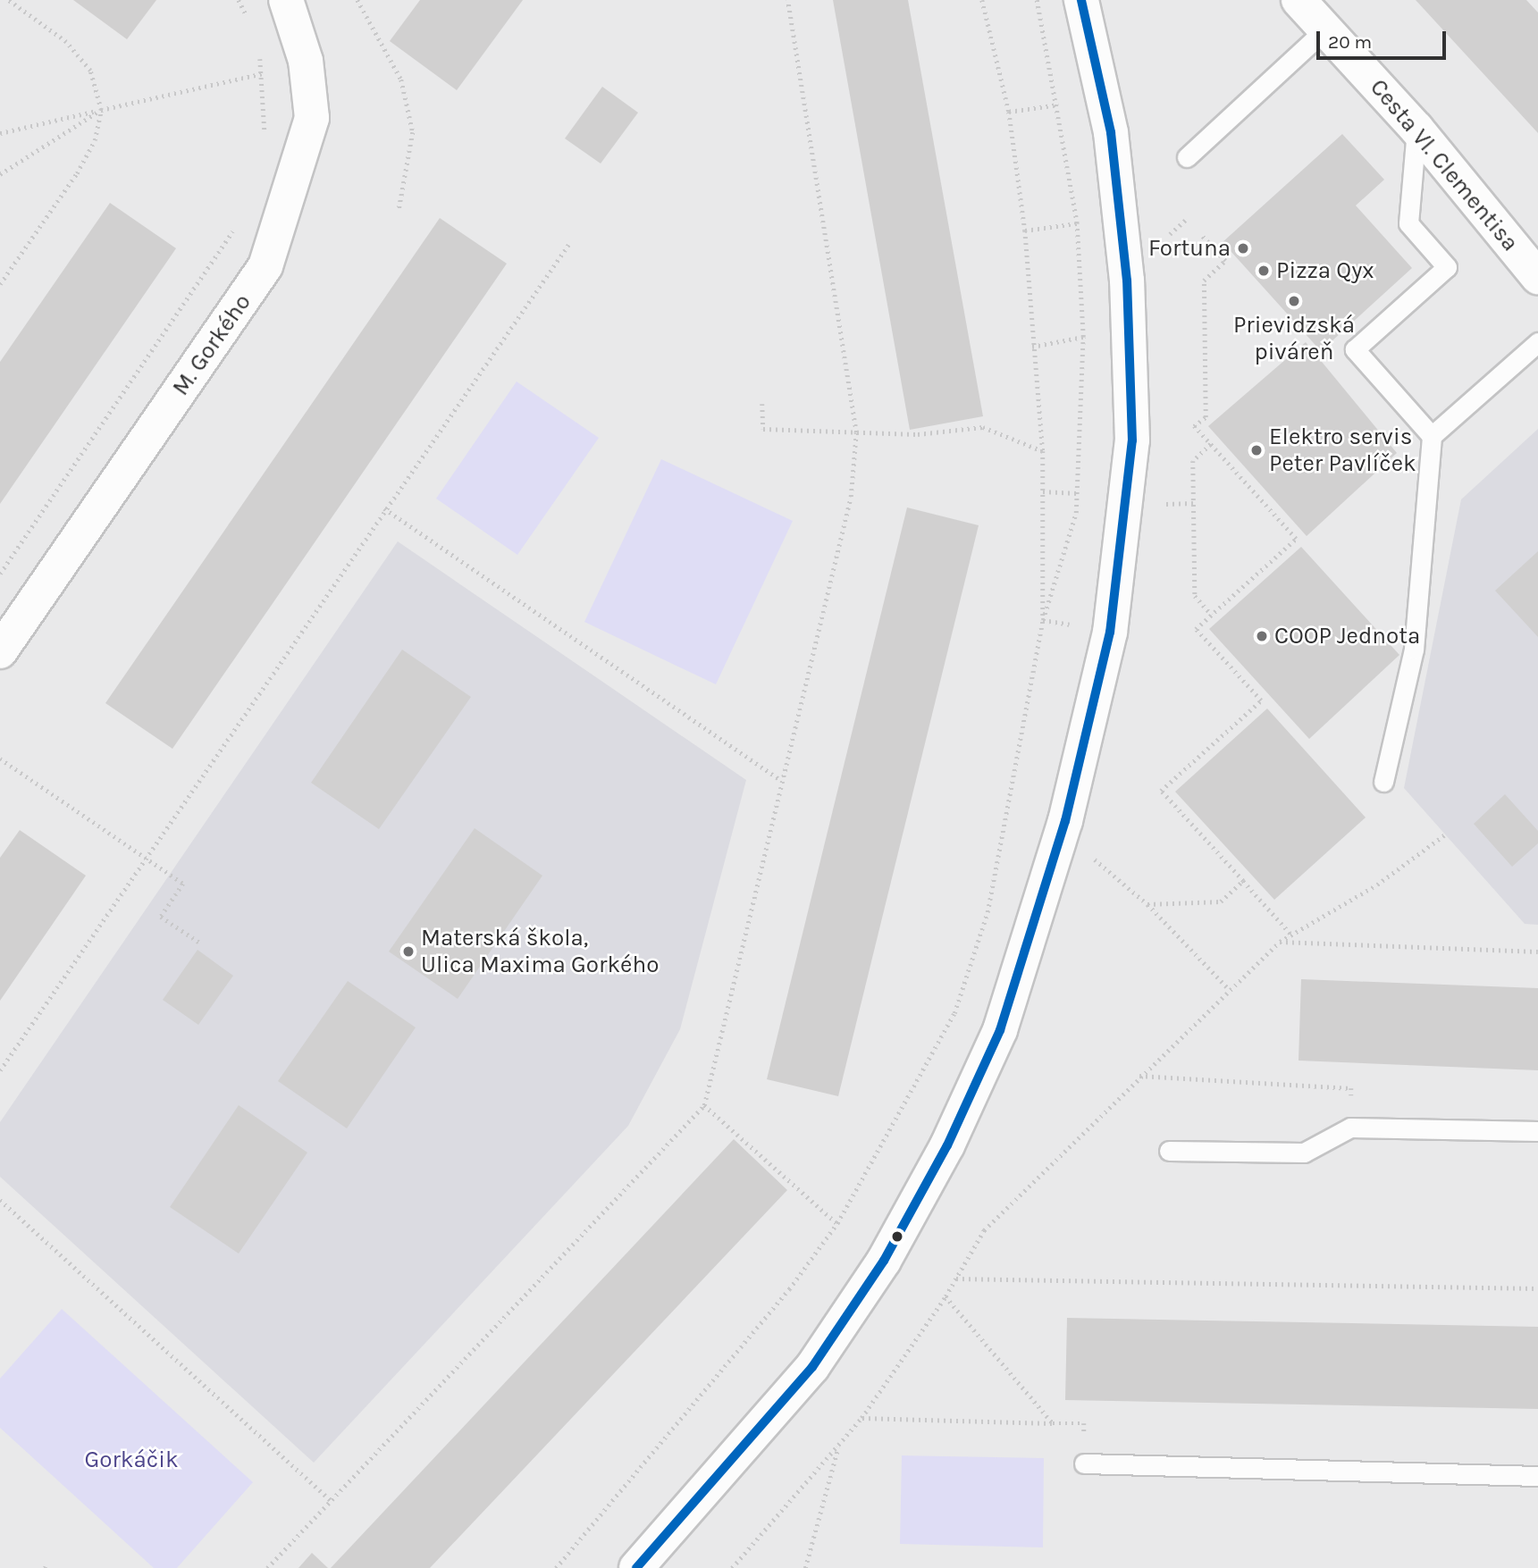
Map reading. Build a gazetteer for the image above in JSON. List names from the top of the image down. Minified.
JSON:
{"streets":{"street":["Cesta Vl. Clementisa","M. Gorkého"]},"parks":["Gorkáčik"],"places":["Fortuna","Pizza Qyx","Prievidzská piváreň","Elektro servis Peter Pavlíček","COOP Jednota","Materská škola, Ulica Maxima Gorkého"],"scale_bar":"20 m"}
